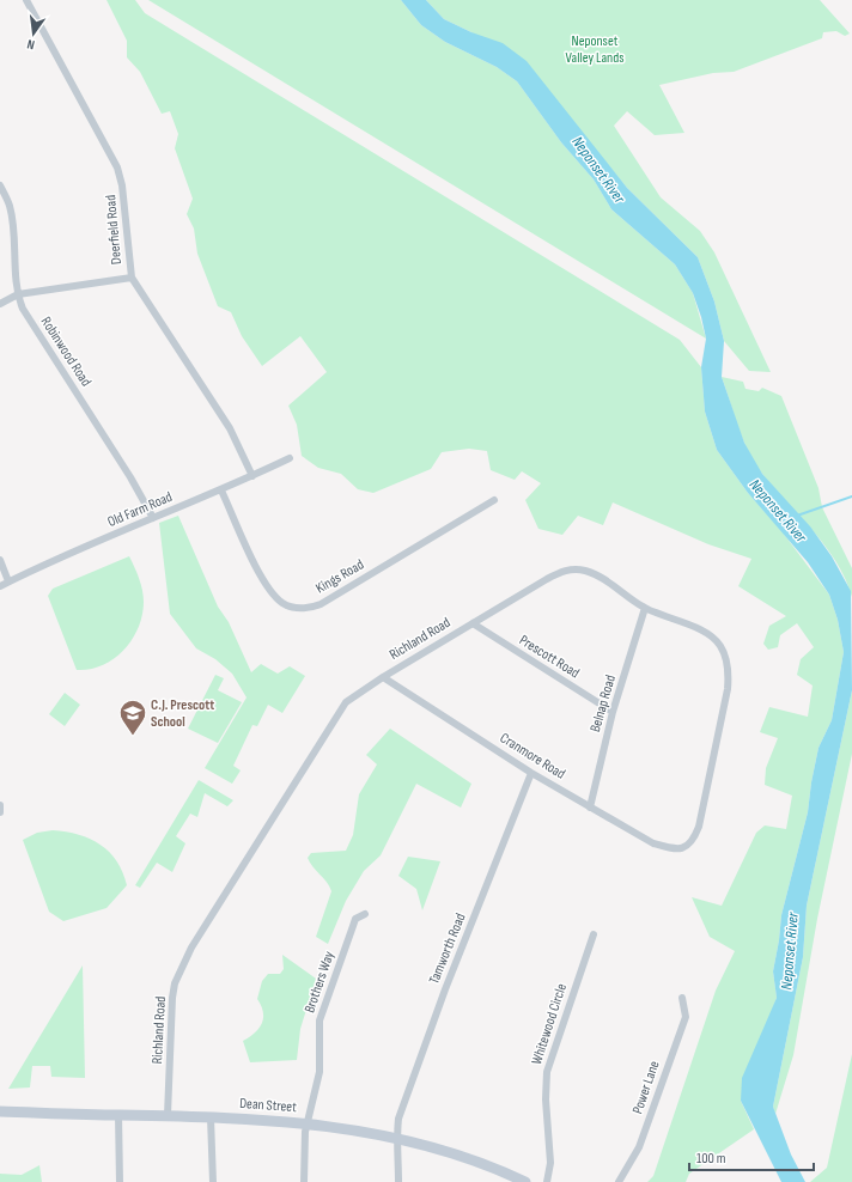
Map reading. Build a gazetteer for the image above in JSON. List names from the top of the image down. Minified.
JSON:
{"streets":{"main road":["Dean Street"],"street":["Deerfield Road","Robinwood Road","Old Farm Road","Kings Road","Richland Road","Prescott Road","Belnap Road","Cranmore Road","Tamworth Road","Brothers Way","Whitewood Circle","Power Lane"]},"crossings":[["Deerfield Road","Old Farm Road"],["Robinwood Road","Old Farm Road"],["Old Farm Road","Kings Road"],["Richland Road","Prescott Road"],["Richland Road","Belnap Road"],["Richland Road","Cranmore Road"],["Richland Road","Dean Street"],["Prescott Road","Belnap Road"],["Belnap Road","Cranmore Road"],["Cranmore Road","Tamworth Road"],["Tamworth Road","Dean Street"],["Brothers Way","Dean Street"]],"water":["Neponset River"],"parks":["Neponset Valley Lands"],"places":{"school or university":["C.J. Prescott School"]},"scale_bar":"100 m","north":"bottom"}
